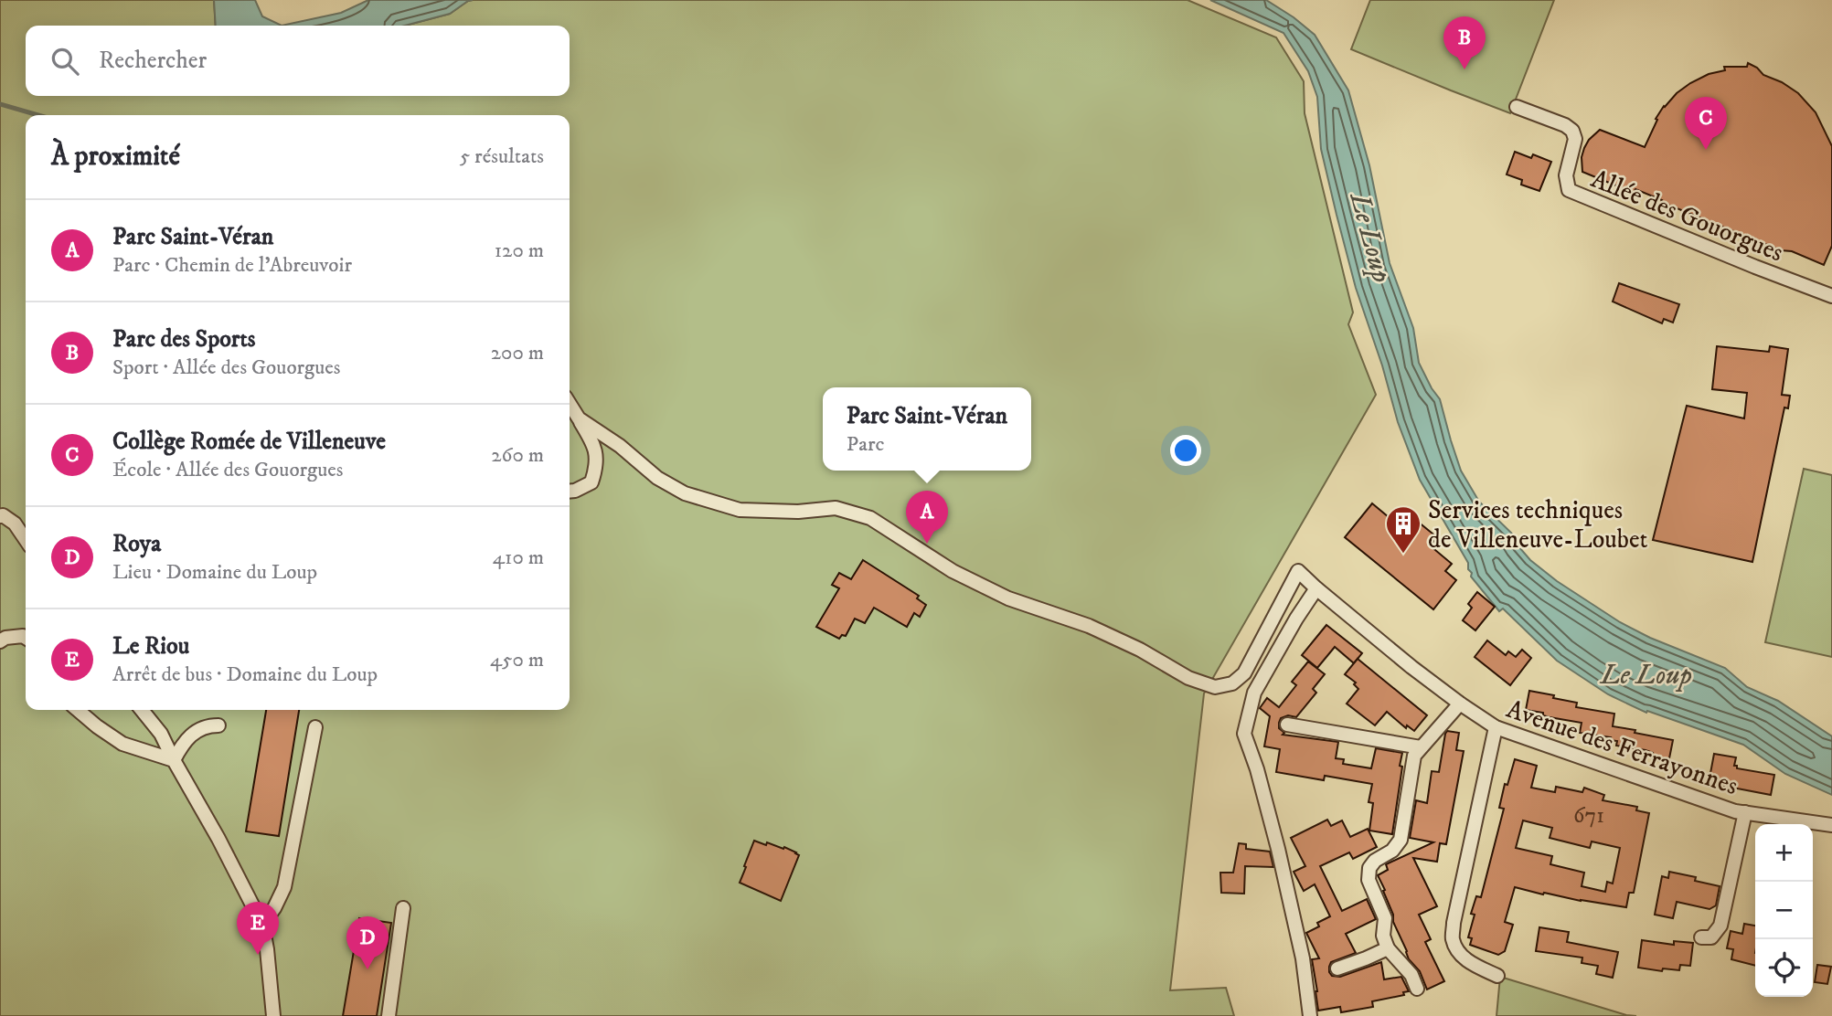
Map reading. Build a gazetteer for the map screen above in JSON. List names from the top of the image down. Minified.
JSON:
{"streets":{"street":["Allée des Gouorgues","Avenue des Ferrayonnes"]},"water":["Le Loup"],"places":{"building":["Services techniques de Villeneuve-Loubet"]},"house_numbers":["671"],"page":{"pins":["B","C","A","E","D"],"search":"Rechercher","heading":["À proximité","5 résultats"],"list":[{"mark":"A","name":"Parc Saint-Véran","note":"Parc · Chemin de l'Abreuvoir","value":"120 m"},{"mark":"B","name":"Parc des Sports","note":"Sport · Allée des Gouorgues","value":"200 m"},{"mark":"C","name":"Collège Romée de Villeneuve","note":"École · Allée des Gouorgues","value":"260 m"},{"mark":"D","name":"Roya","note":"Lieu · Domaine du Loup","value":"410 m"},{"mark":"E","name":"Le Riou","note":"Arrêt de bus · Domaine du Loup","value":"450 m"}],"popup":["Parc Saint-Véran","Parc"],"map_buttons":["+","−"]}}
